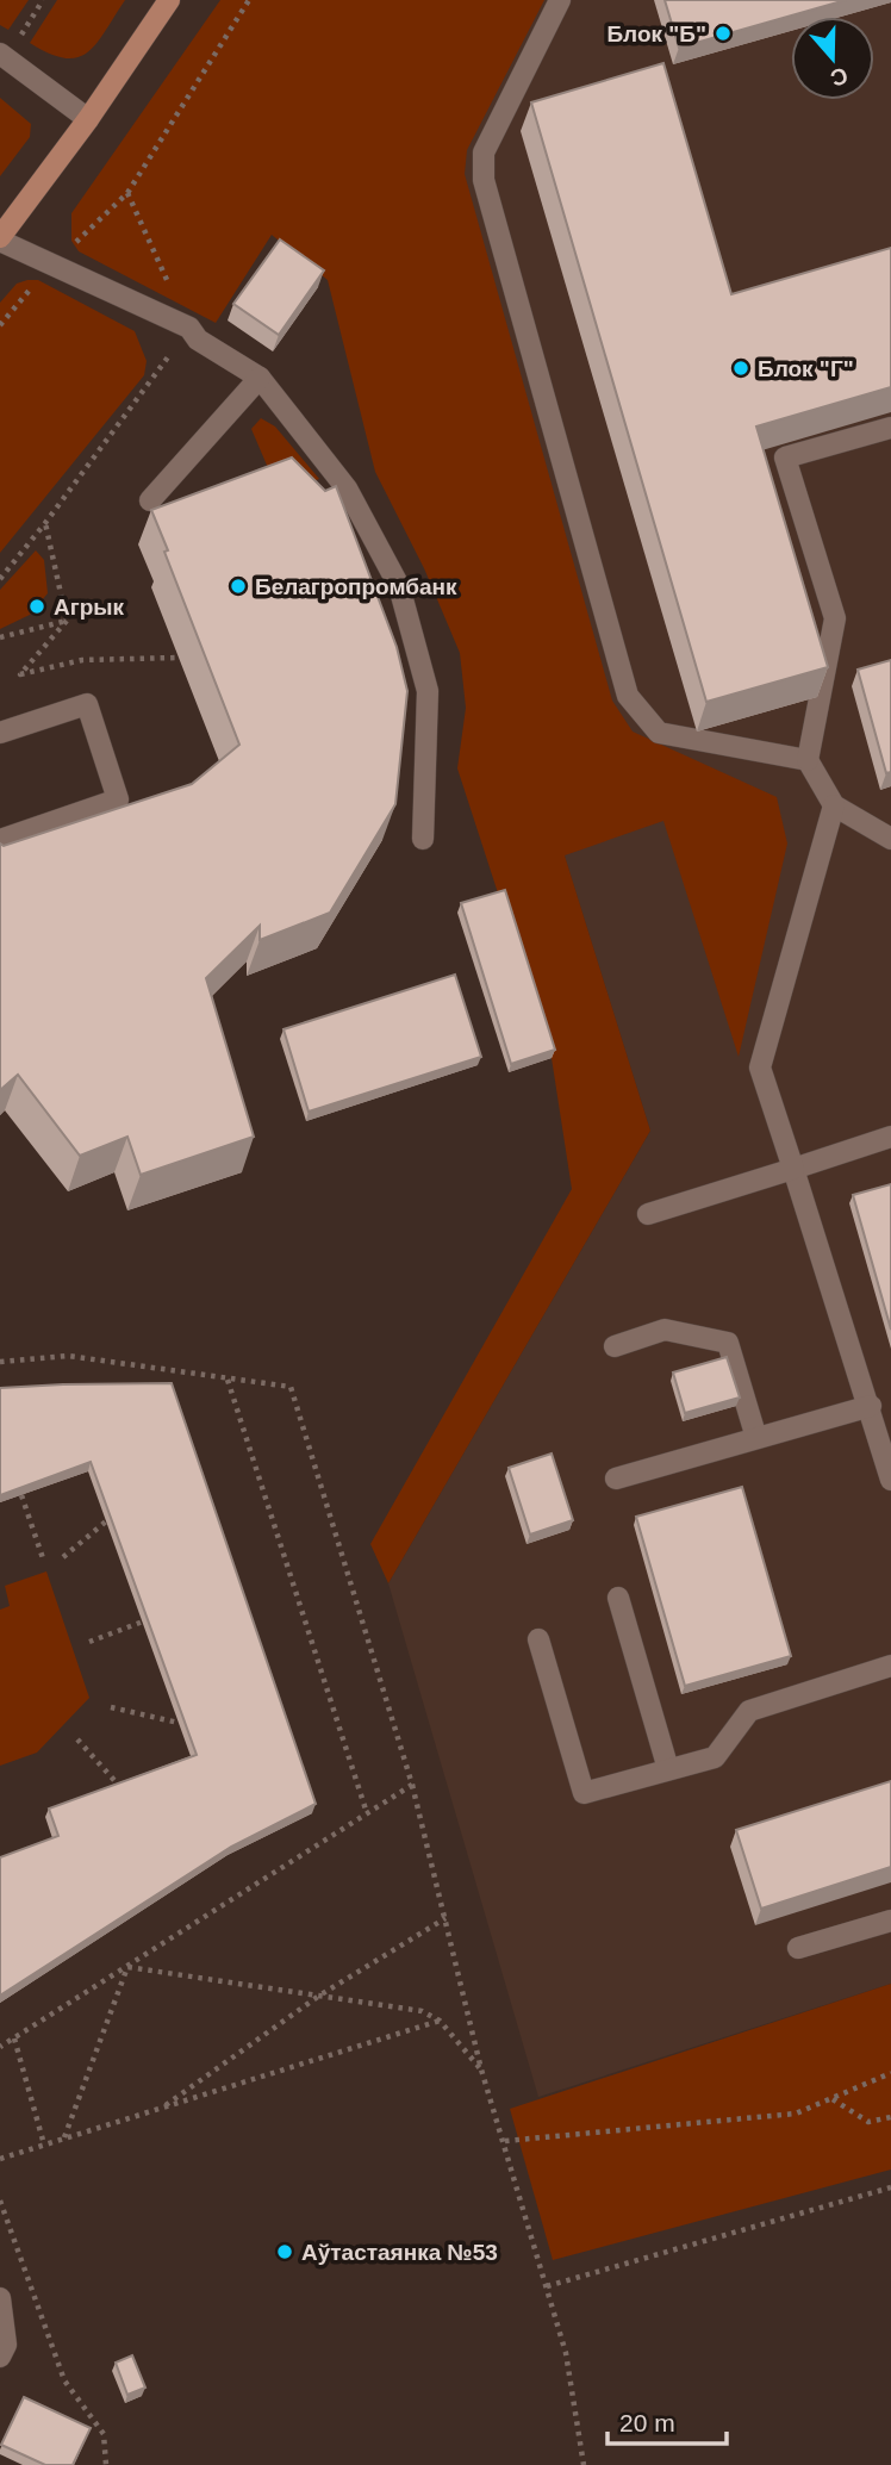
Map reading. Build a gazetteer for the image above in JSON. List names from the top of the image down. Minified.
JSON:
{"places":["Блок \"Б\"","Блок \"Г\"","Белагропромбанк","Агрык","Аўтастаянка №53"],"scale_bar":"20 m","north":"bottom"}
